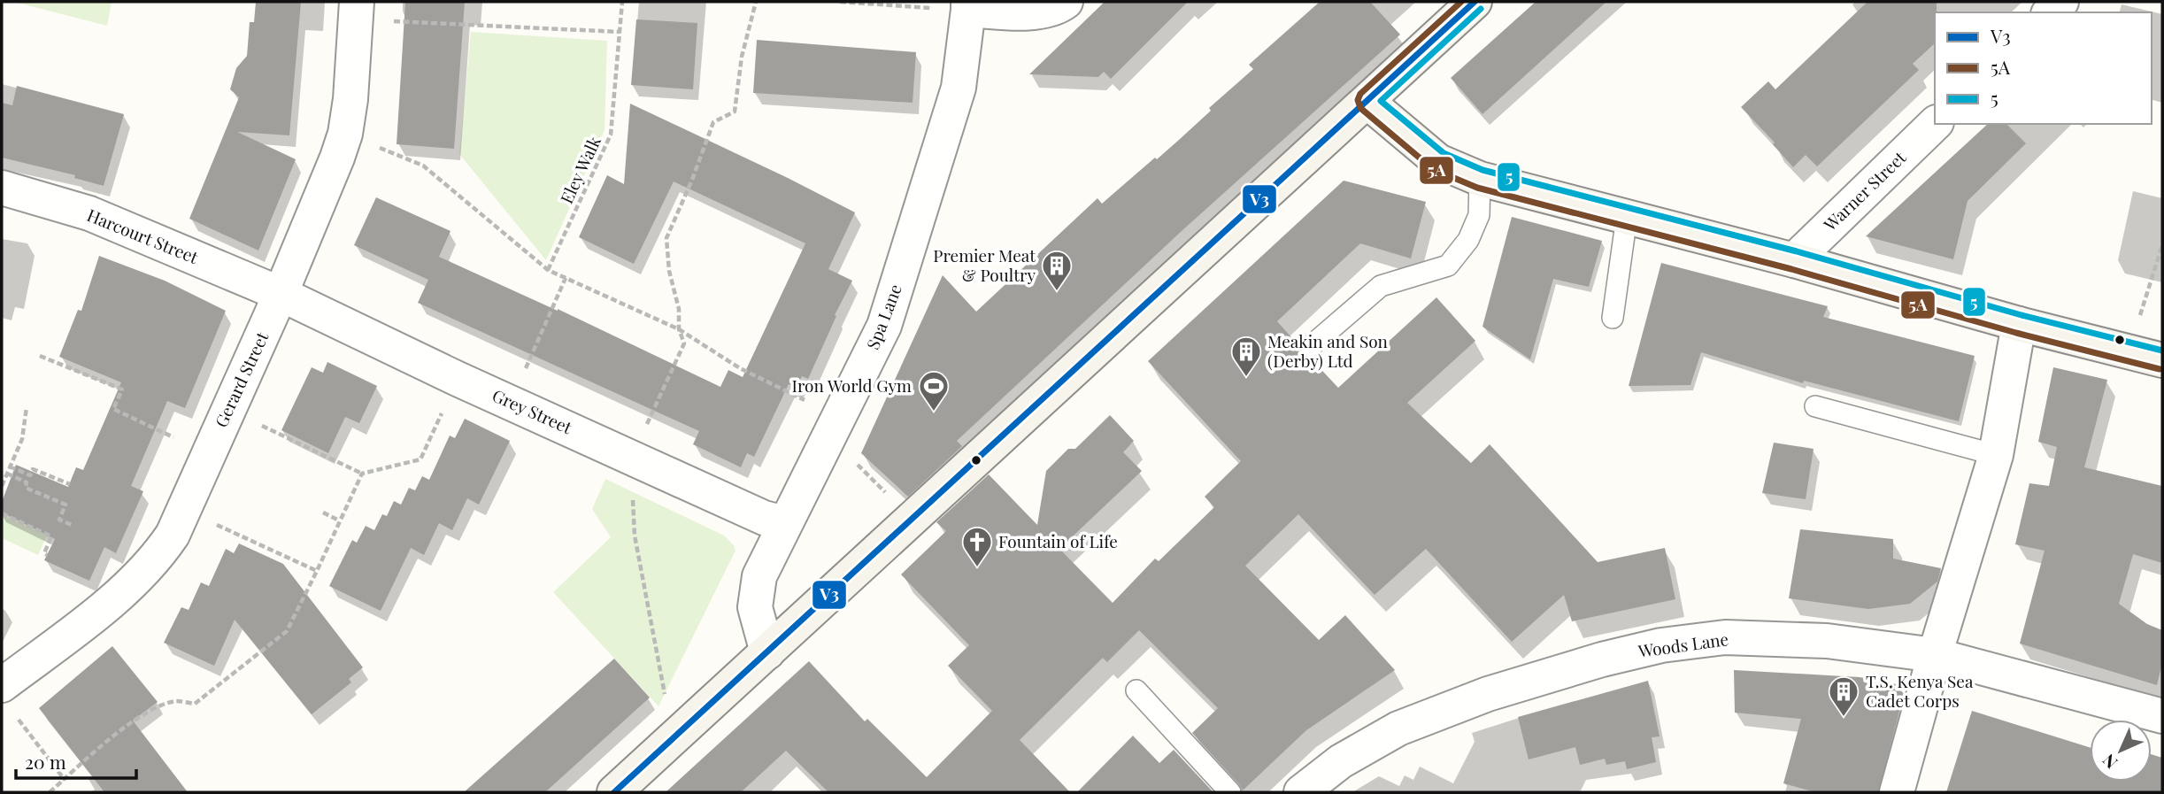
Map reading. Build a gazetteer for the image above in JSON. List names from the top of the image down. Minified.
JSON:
{"streets":{"street":["Warner Street","Harcourt Street","Spa Lane","Gerard Street","Grey Street","Woods Lane"],"path":["Eley Walk"]},"crossings":[["Harcourt Street","Gerard Street"],["Harcourt Street","Grey Street"],["Spa Lane","Grey Street"],["Gerard Street","Grey Street"]],"places":{"building":["Premier Meat & Poultry","Meakin and Son (Derby) Ltd","T.S. Kenya Sea Cadet Corps"],"sports":["Iron World Gym"],"church":["Fountain of Life"]},"lines":["transit line V3","transit line 5A","transit line 5"],"legend":["V3","5A","5"],"scale_bar":"20 m","north":"bottom left"}
